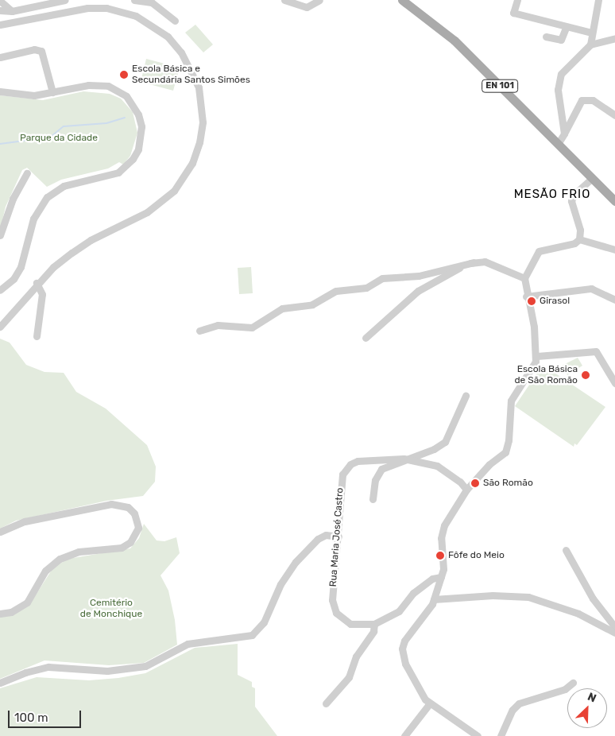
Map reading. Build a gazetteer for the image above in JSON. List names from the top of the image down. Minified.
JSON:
{"streets":{"main road":["EN 101"],"street":["Rua Maria José Castro"]},"districts":["MESÃO FRIO"],"parks":["Parque da Cidade","Cemitério de Monchique"],"places":["Escola Básica e Secundária Santos Simões","Girasol","Escola Básica de São Romão","São Romão","Fôfe do Meio"],"scale_bar":"100 m","north":"top right"}
